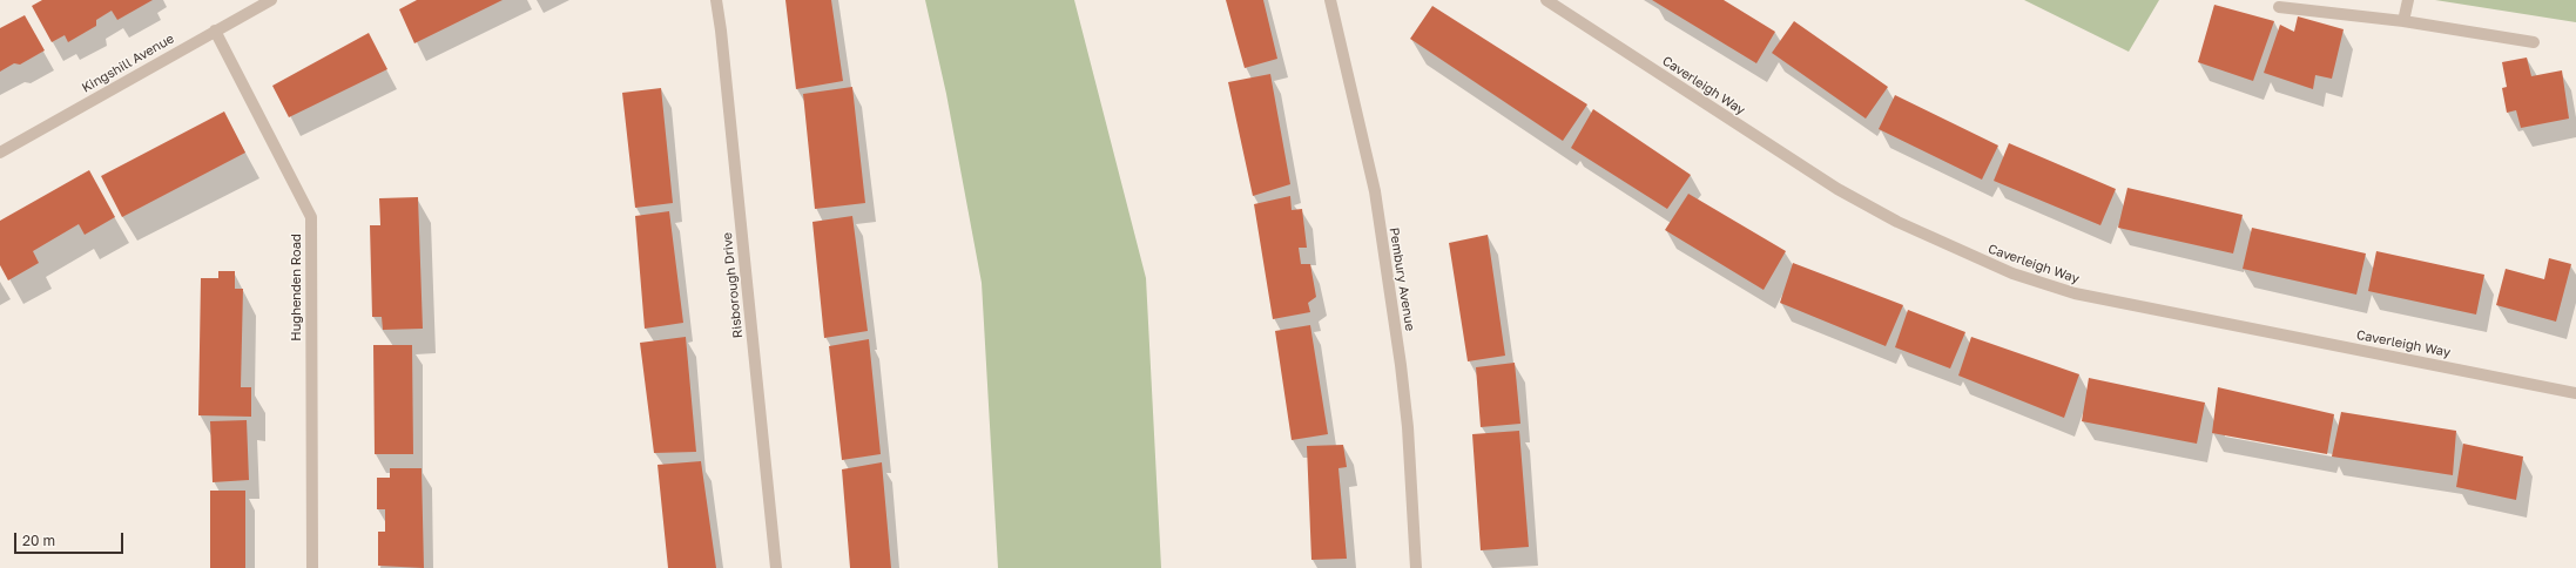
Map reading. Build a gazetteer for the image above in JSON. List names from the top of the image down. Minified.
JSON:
{"streets":{"street":["Kingshill Avenue","Caverleigh Way","Pembury Avenue","Risborough Drive","Hughenden Road"]},"crossings":[["Kingshill Avenue","Hughenden Road"]],"scale_bar":"20 m"}
